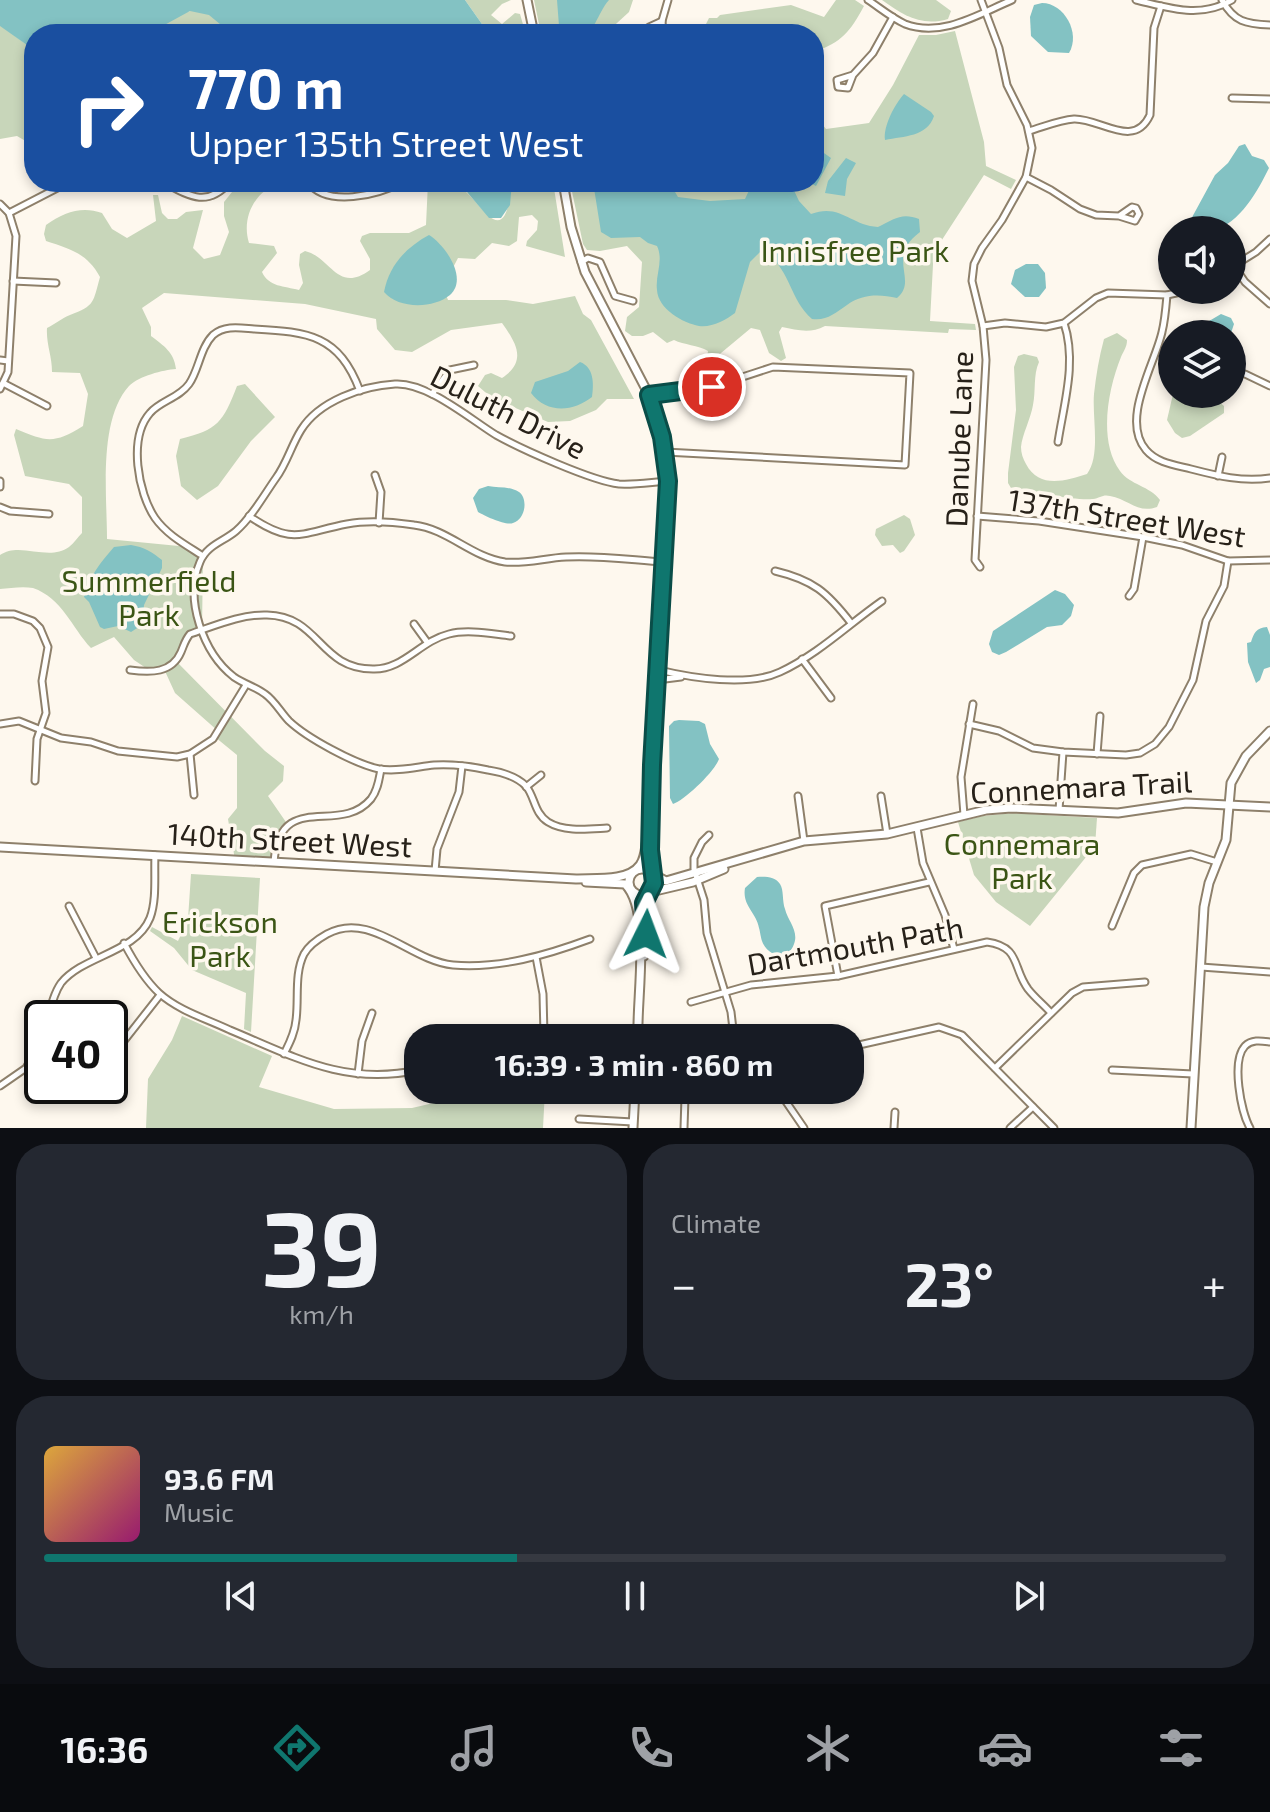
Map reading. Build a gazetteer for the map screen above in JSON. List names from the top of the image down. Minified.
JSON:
{"streets":{"street":["Duluth Drive","Danube Lane","137th Street West","Connemara Trail","140th Street West","Dartmouth Path"]},"crossings":[["Danube Lane","137th Street West"],["Connemara Trail","140th Street West"]],"parks":["Innisfree Park","Summerfield Park","Connemara Park","Erickson Park"],"page":{"turn":["770 m","Upper 135th Street West"],"limit":"40","trip":"16:39 · 3 min · 860 m","tile":[["39","km/h"],"Climate"],"heat":["−","23°","+"],"song":["93.6 FM","Music"],"tabs":"16:36"}}
